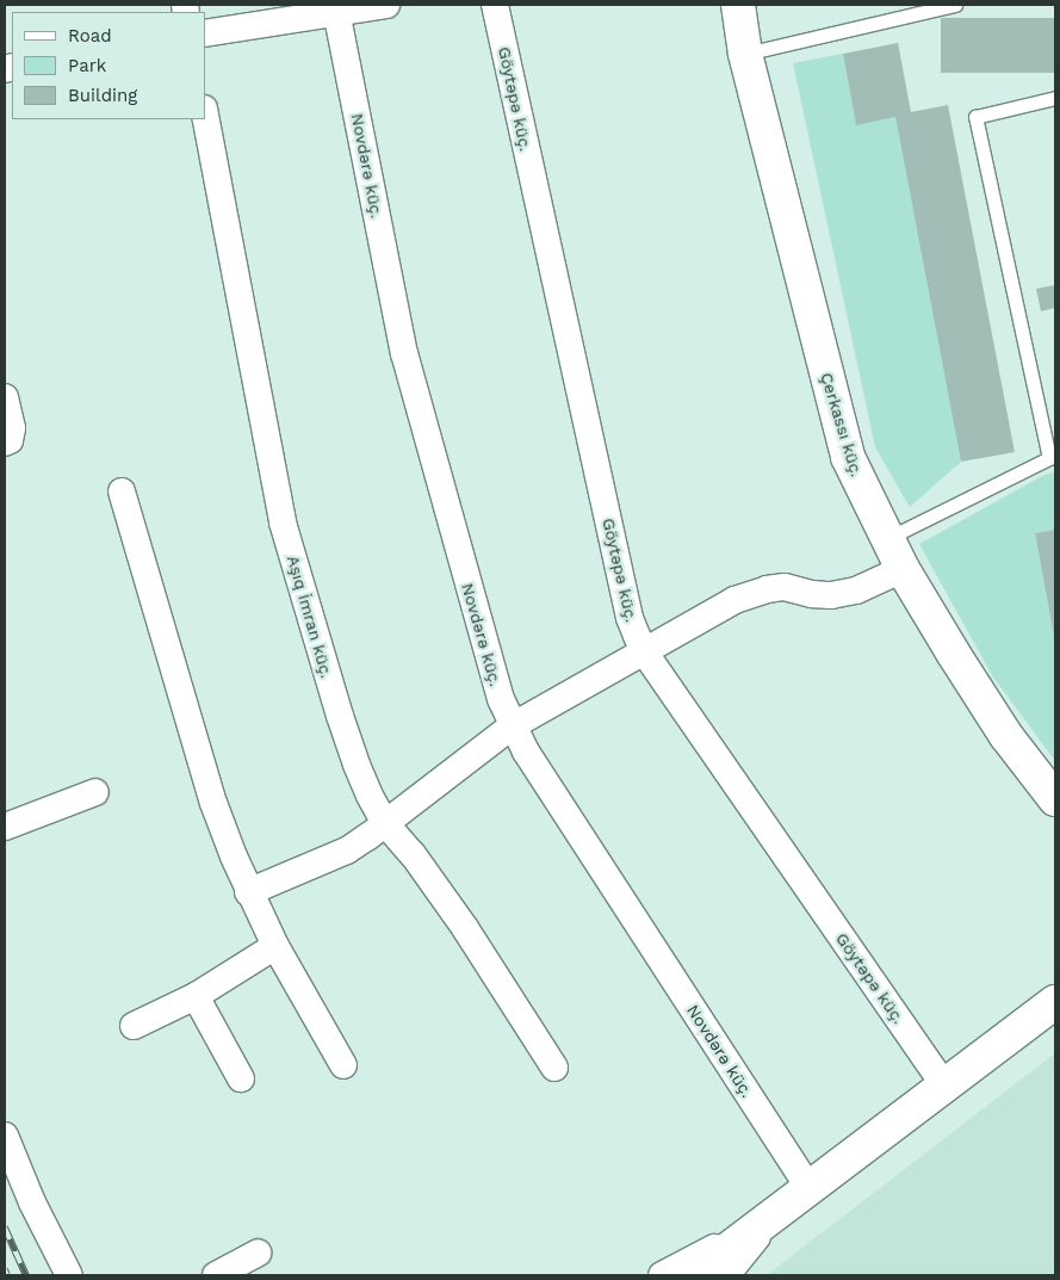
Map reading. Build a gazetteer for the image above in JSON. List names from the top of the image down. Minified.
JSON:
{"streets":{"street":["Göytəpə küç.","Novdərə küç.","Çerkassı küç.","Aşıq İmran küç."]},"legend":["Road","Park","Building"]}
